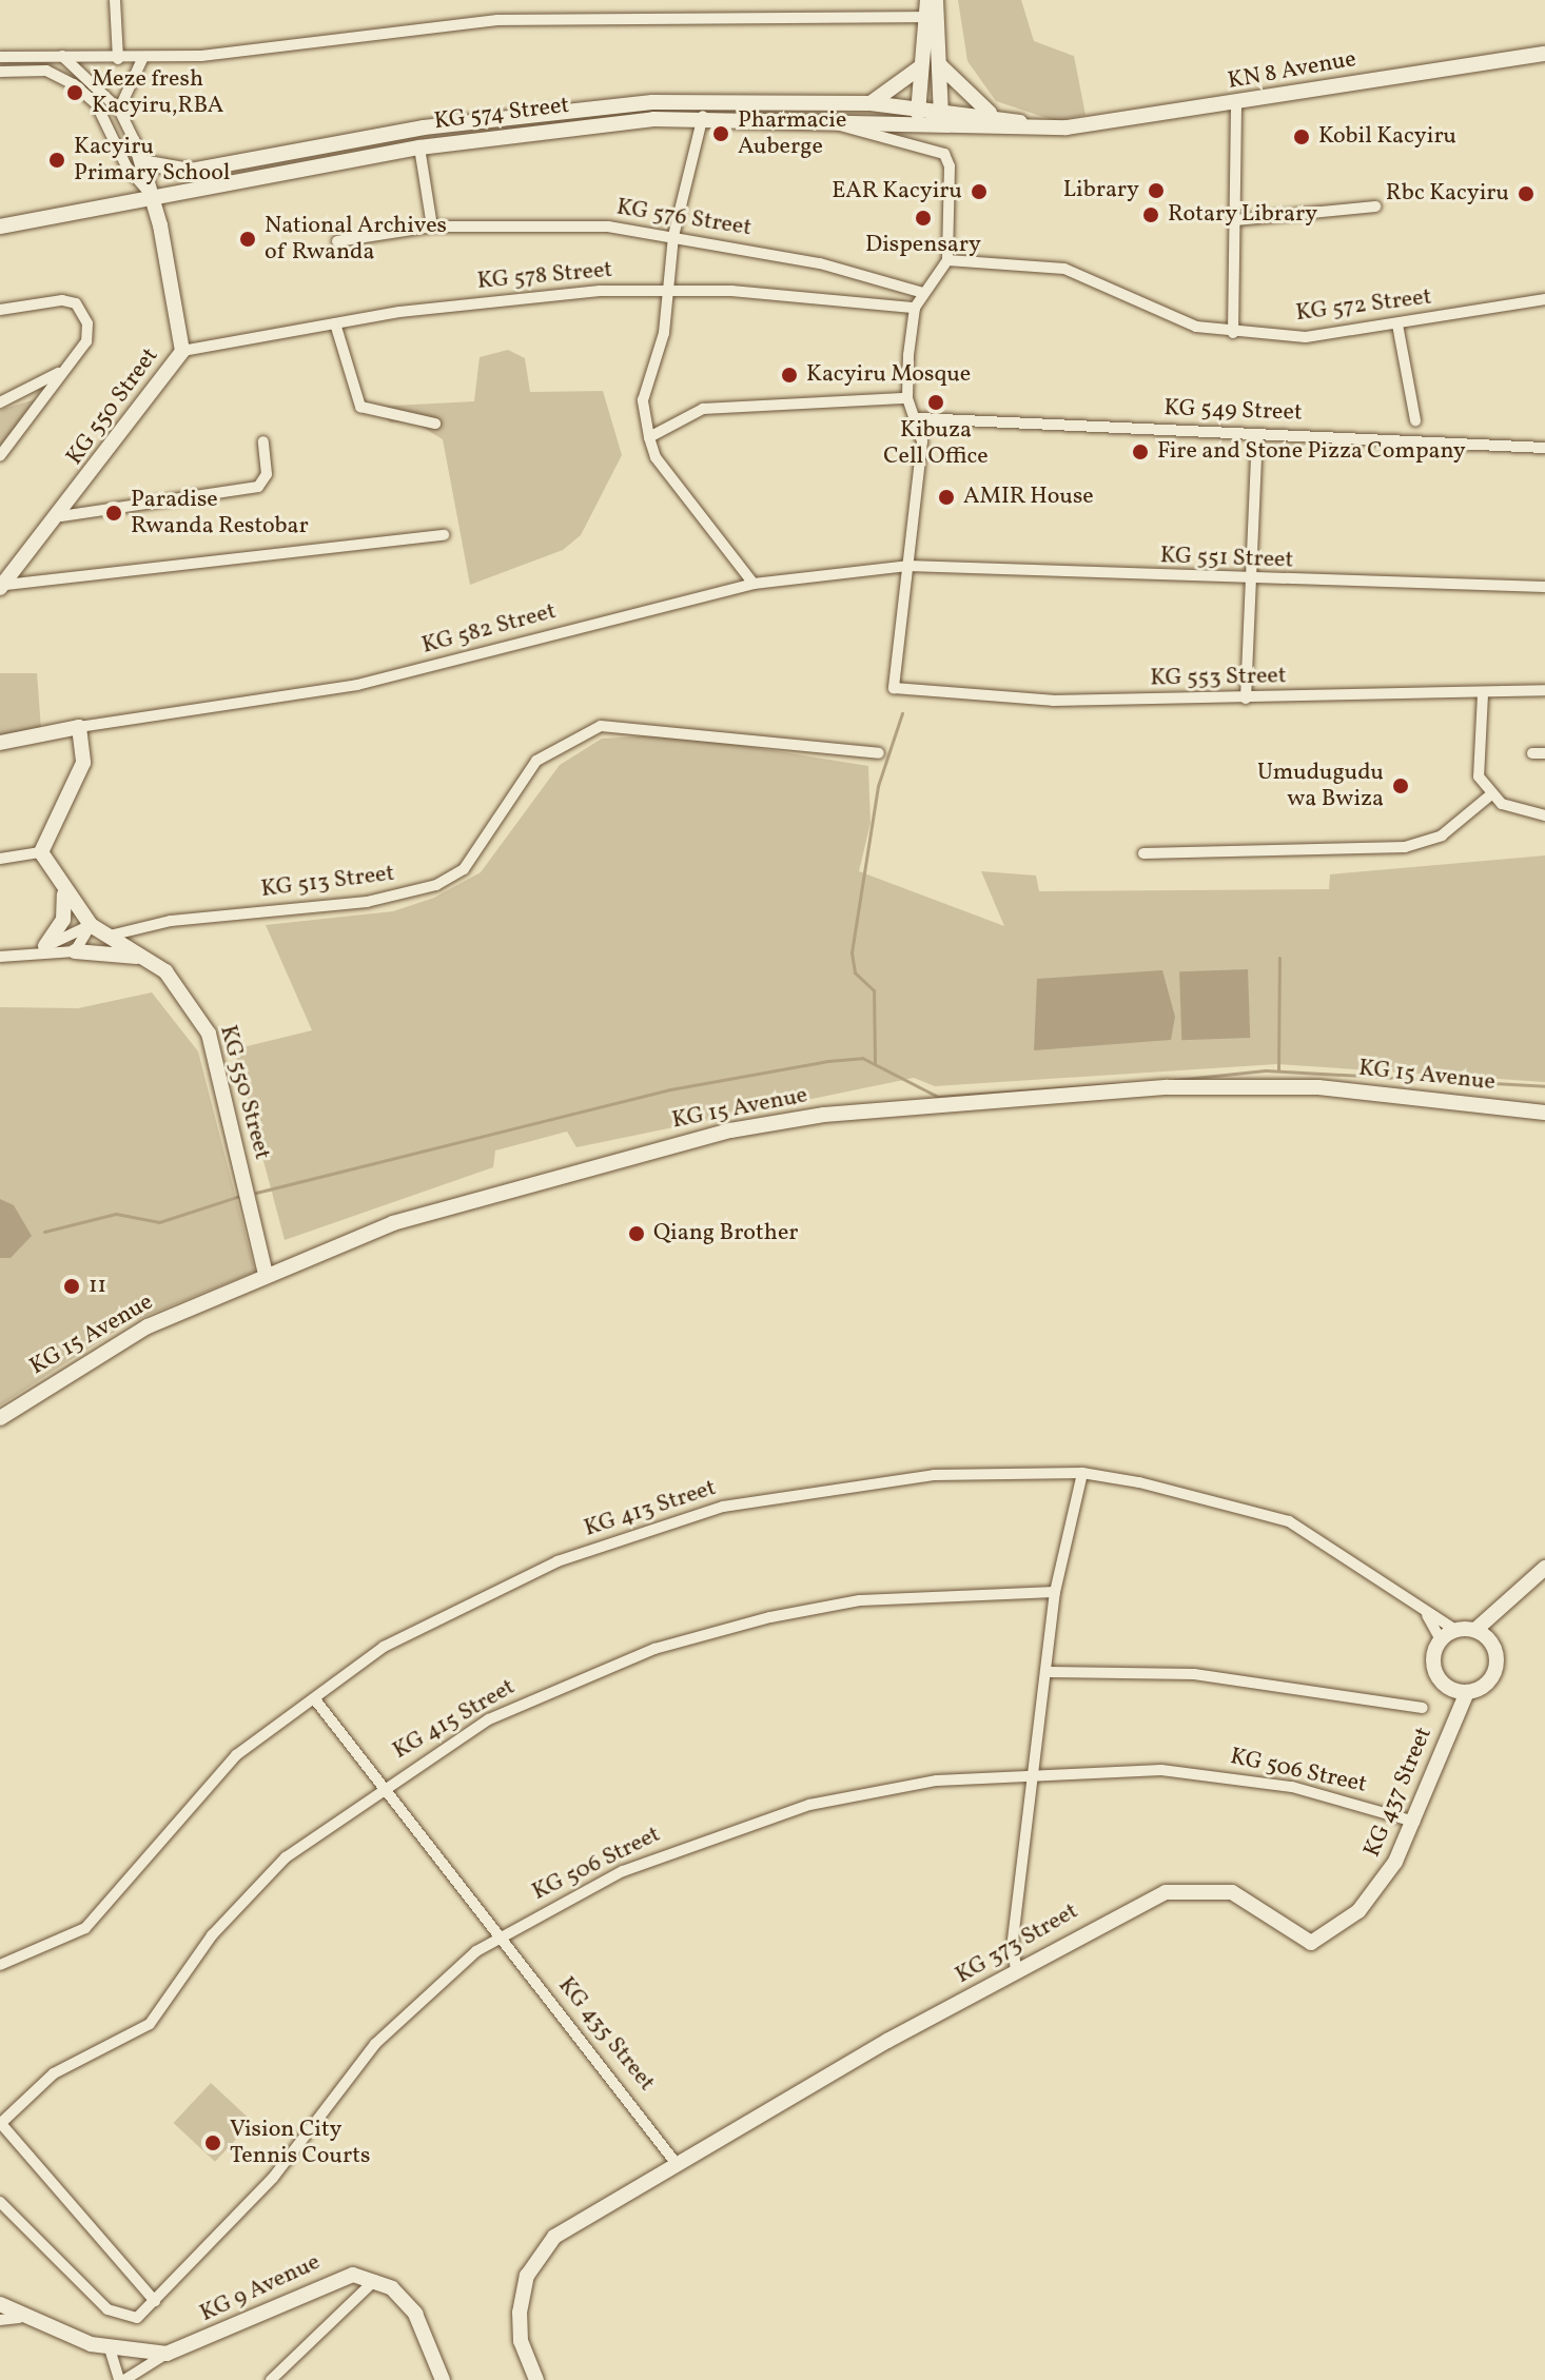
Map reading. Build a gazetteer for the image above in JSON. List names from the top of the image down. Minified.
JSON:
{"streets":{"main road":["KN 8 Avenue","KG 574 Street","KG 550 Street","KG 15 Avenue","KG 437 Street","KG 373 Street","KG 9 Avenue"],"street":["KG 576 Street","KG 578 Street","KG 572 Street","KG 549 Street","KG 551 Street","KG 582 Street","KG 553 Street","KG 513 Street","KG 413 Street","KG 415 Street","KG 506 Street","KG 435 Street"]},"crossings":[["KG 574 Street","KG 572 Street"],["KG 574 Street","KG 550 Street"],["KG 578 Street","KG 550 Street"],["KG 550 Street","KG 513 Street"],["KG 550 Street","KG 15 Avenue"],["KG 551 Street","KG 582 Street"],["KG 551 Street","KG 553 Street"],["KG 582 Street","KG 553 Street"],["KG 413 Street","KG 437 Street"],["KG 413 Street","KG 435 Street"],["KG 415 Street","KG 435 Street"],["KG 506 Street","KG 437 Street"],["KG 506 Street","KG 435 Street"],["KG 437 Street","KG 373 Street"],["KG 373 Street","KG 435 Street"]],"places":["Meze fresh Kacyiru,RBA","Pharmacie Auberge","Kobil Kacyiru","Kacyiru Primary School","Library","EAR Kacyiru","Rbc Kacyiru","Rotary Library","Dispensary","National Archives of Rwanda","Kacyiru Mosque","Kibuza Cell Office","Fire and Stone Pizza Company","AMIR House","Paradise Rwanda Restobar","Umudugudu wa Bwiza","Qiang Brother","11","Vision City Tennis Courts"]}
